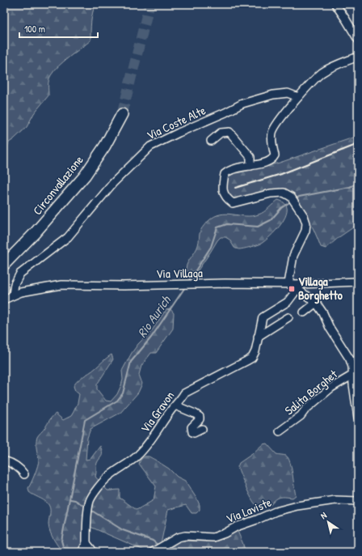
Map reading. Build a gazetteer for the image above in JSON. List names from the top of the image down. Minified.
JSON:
{"streets":{"highway":["Circonvallazione"],"street":["Via Coste Alte","Via Villaga","Salita Borghet","Via Gravon","Via Laviste"]},"crossings":[["Via Coste Alte","Via Villaga"],["Via Villaga","Via Gravon"]],"water":["Rio Aurich"],"places":{"transit":["Villaga Borghetto"]},"scale_bar":"100 m","north":"top left"}
